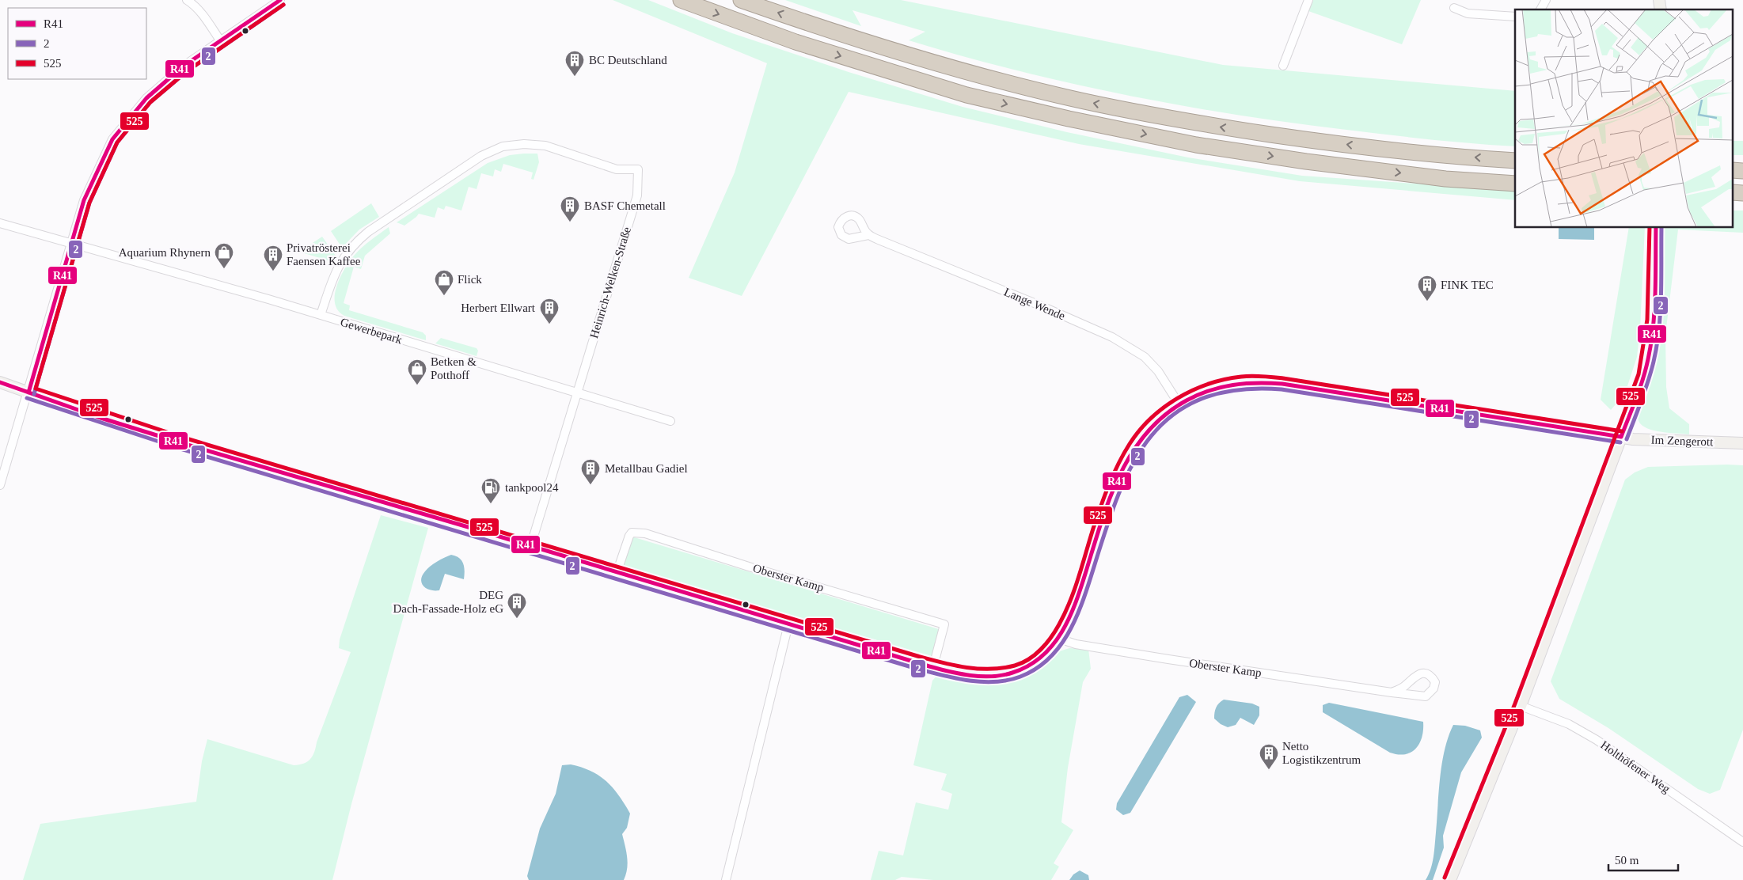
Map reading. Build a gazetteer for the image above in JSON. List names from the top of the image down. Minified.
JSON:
{"streets":{"main road":["Im Zengerott"],"street":["Heinrich-Welken-Straße","Lange Wende","Gewerbepark","Oberster Kamp","Holthöfener Weg"]},"crossings":[["Heinrich-Welken-Straße","Gewerbepark"]],"places":{"building":["BC Deutschland","BASF Chemetall","Privatrösterei Faensen Kaffee","FINK TEC","Herbert Ellwart","Metallbau Gadiel","DEG Dach-Fassade-Holz eG","Netto Logistikzentrum"],"shop":["Aquarium Rhynern","Flick","Betken & Potthoff"],"fuel station":["tankpool24"]},"lines":["transit line R41","transit line 2","transit line 525"],"legend":["R41","2","525"],"scale_bar":"50 m"}
